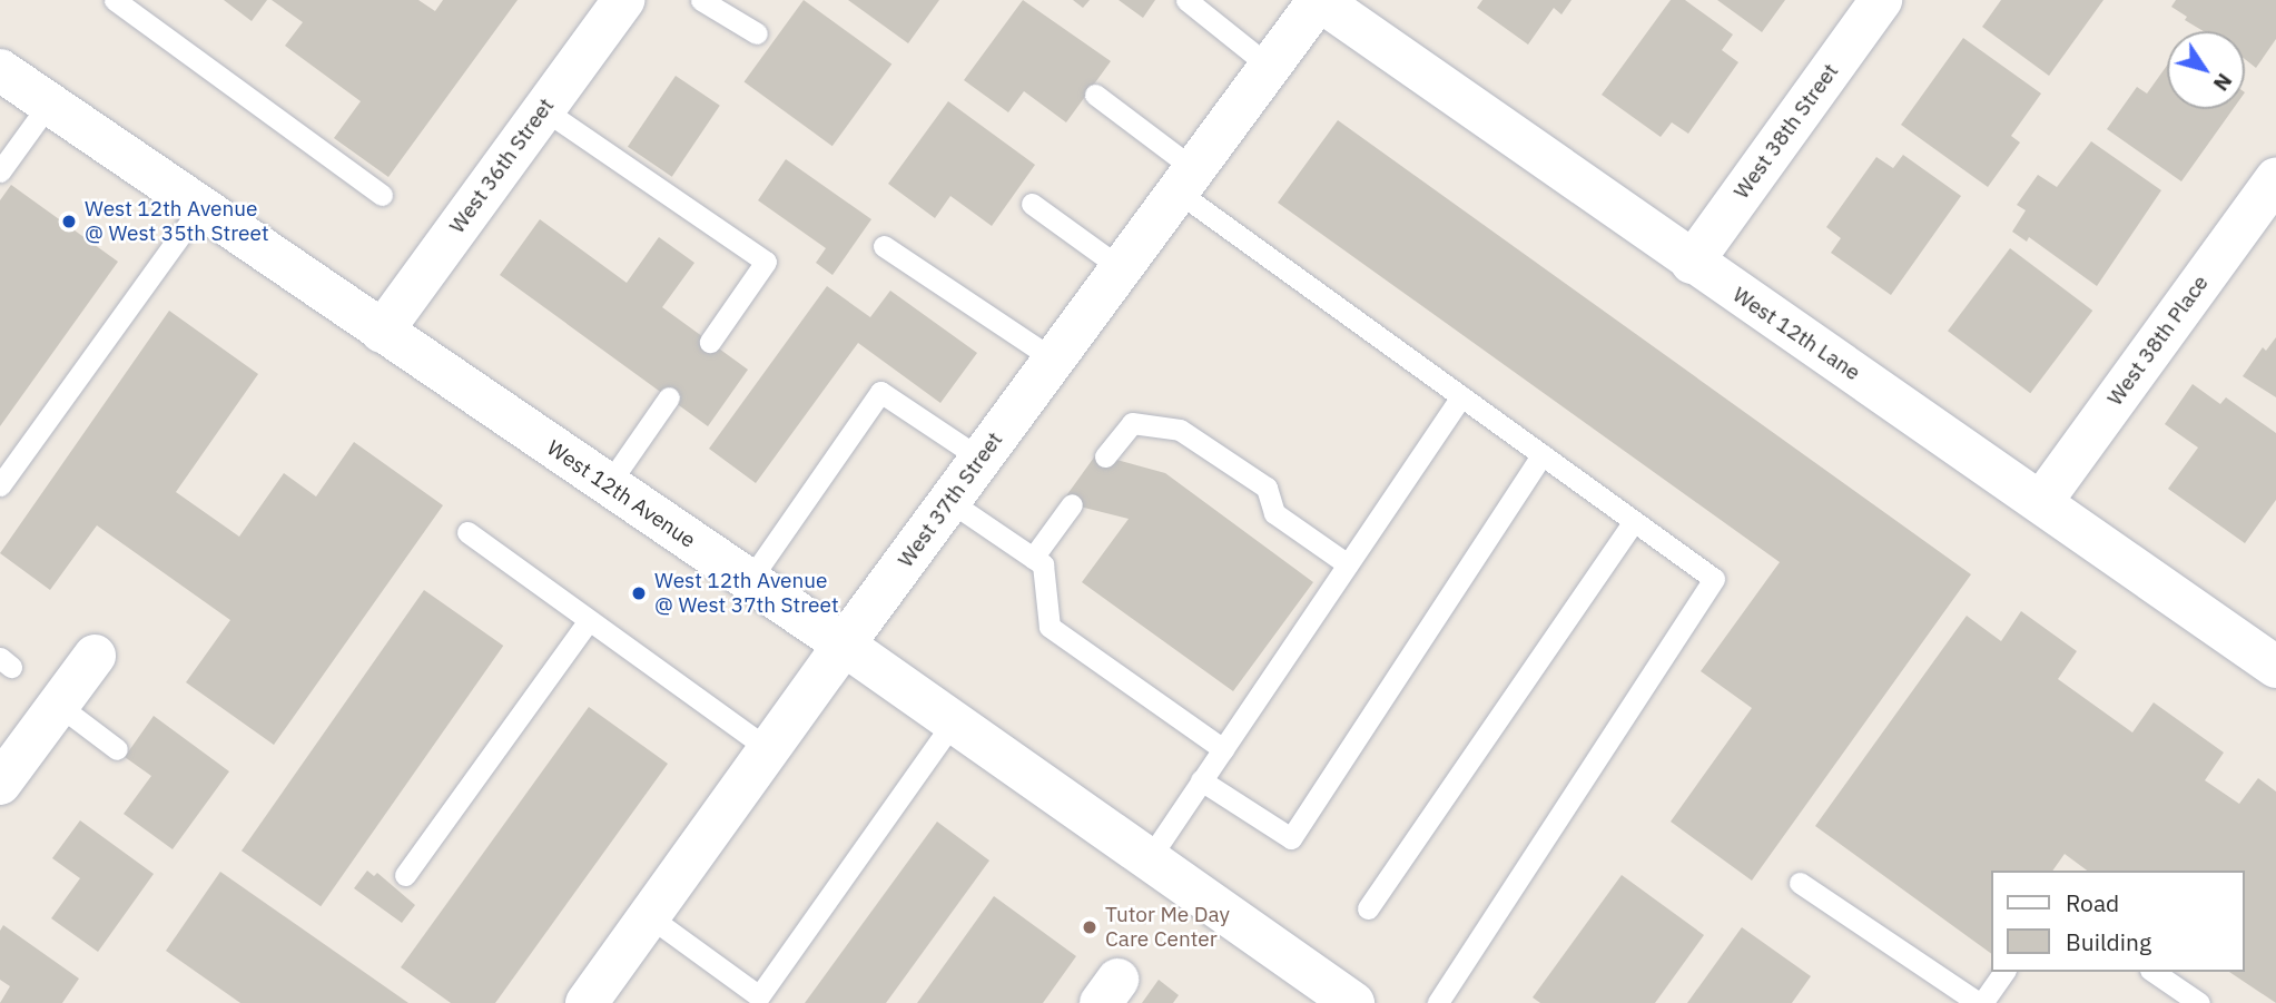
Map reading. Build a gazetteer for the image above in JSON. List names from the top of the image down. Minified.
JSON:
{"streets":{"street":["West 38th Street","West 36th Street","West 12th Lane","West 38th Place","West 12th Avenue","West 37th Street"]},"crossings":[["West 38th Street","West 12th Lane"],["West 36th Street","West 12th Avenue"],["West 12th Lane","West 38th Place"],["West 12th Lane","West 37th Street"],["West 12th Avenue","West 37th Street"]],"places":["West 12th Avenue @ West 35th Street","West 12th Avenue @ West 37th Street","Tutor Me Day Care Center"],"legend":["Road","Building"],"north":"bottom right"}
